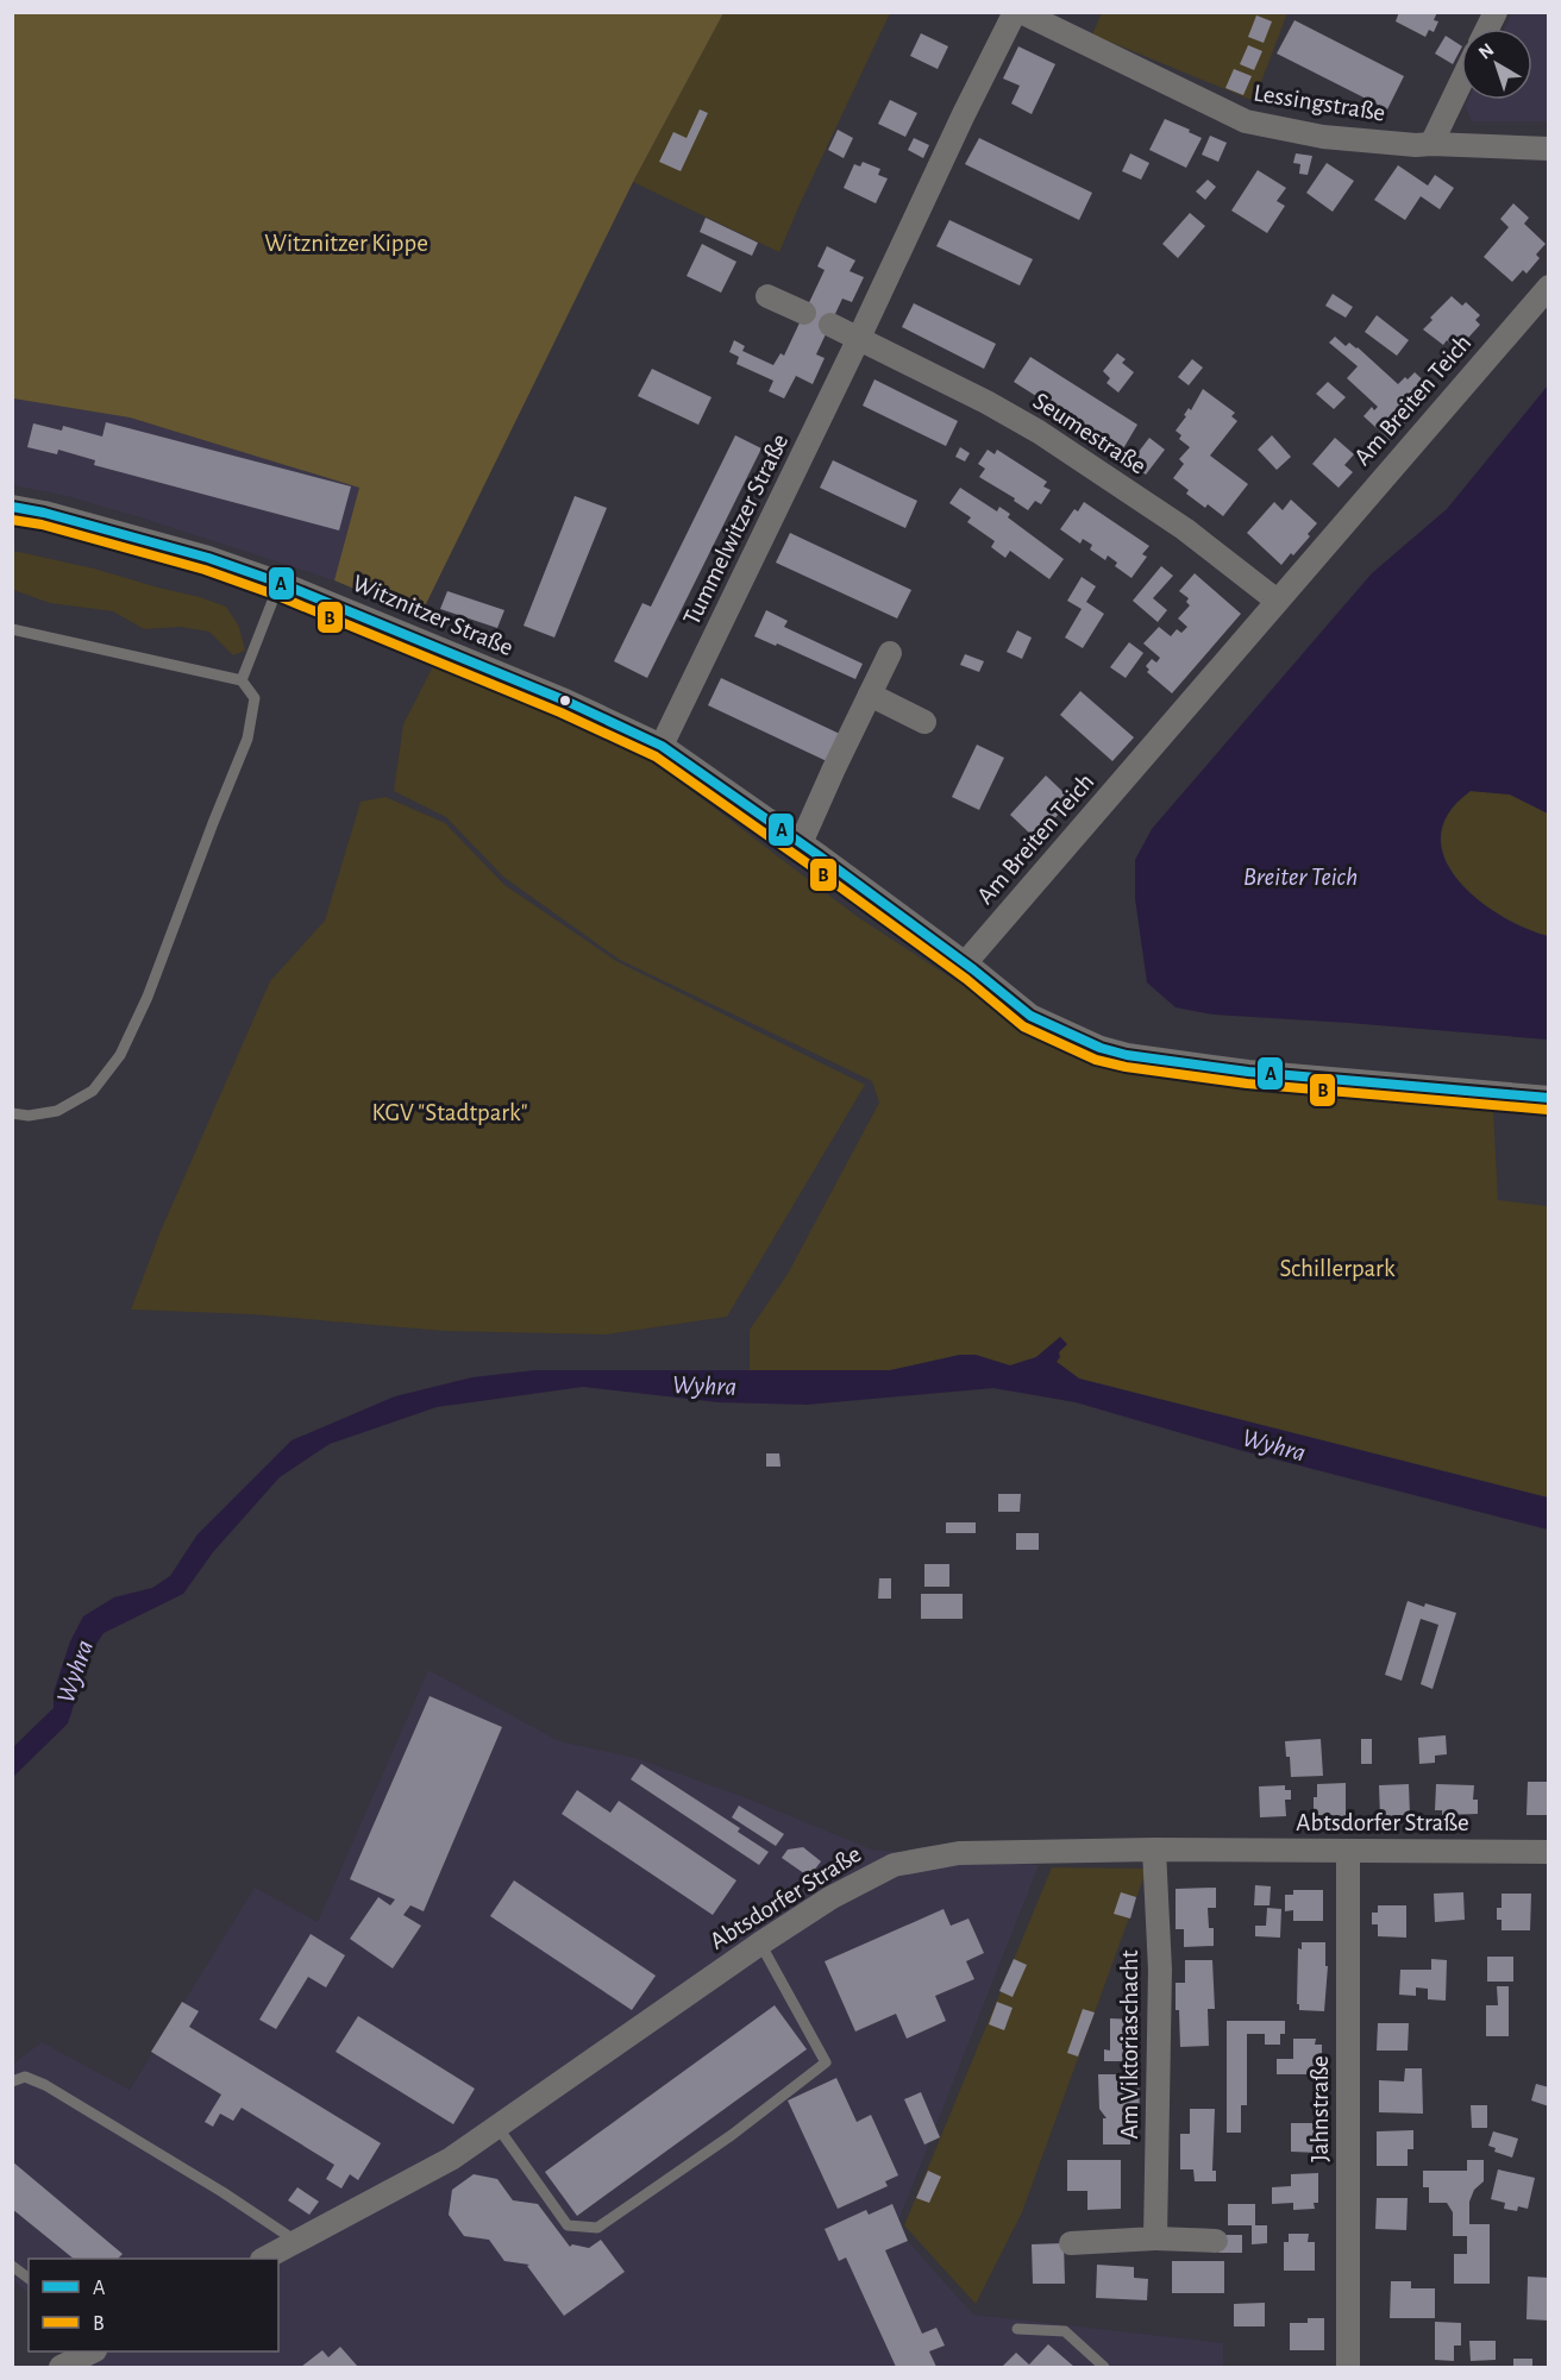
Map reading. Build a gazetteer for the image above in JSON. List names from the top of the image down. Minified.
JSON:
{"streets":{"street":["Lessingstraße","Am Breiten Teich","Seumestraße","Tummelwitzer Straße","Witznitzer Straße","Abtsdorfer Straße","Am Viktoriaschacht","Jahnstraße"]},"crossings":[["Lessingstraße","Tummelwitzer Straße"],["Am Breiten Teich","Seumestraße"],["Am Breiten Teich","Witznitzer Straße"],["Seumestraße","Tummelwitzer Straße"],["Tummelwitzer Straße","Witznitzer Straße"],["Abtsdorfer Straße","Am Viktoriaschacht"],["Abtsdorfer Straße","Jahnstraße"]],"water":["Breiter Teich","Wyhra"],"parks":["Witznitzer Kippe","KGV \"Stadtpark\"","Schillerpark"],"lines":["transit line A","transit line B"],"legend":["A","B"],"north":"top left"}
